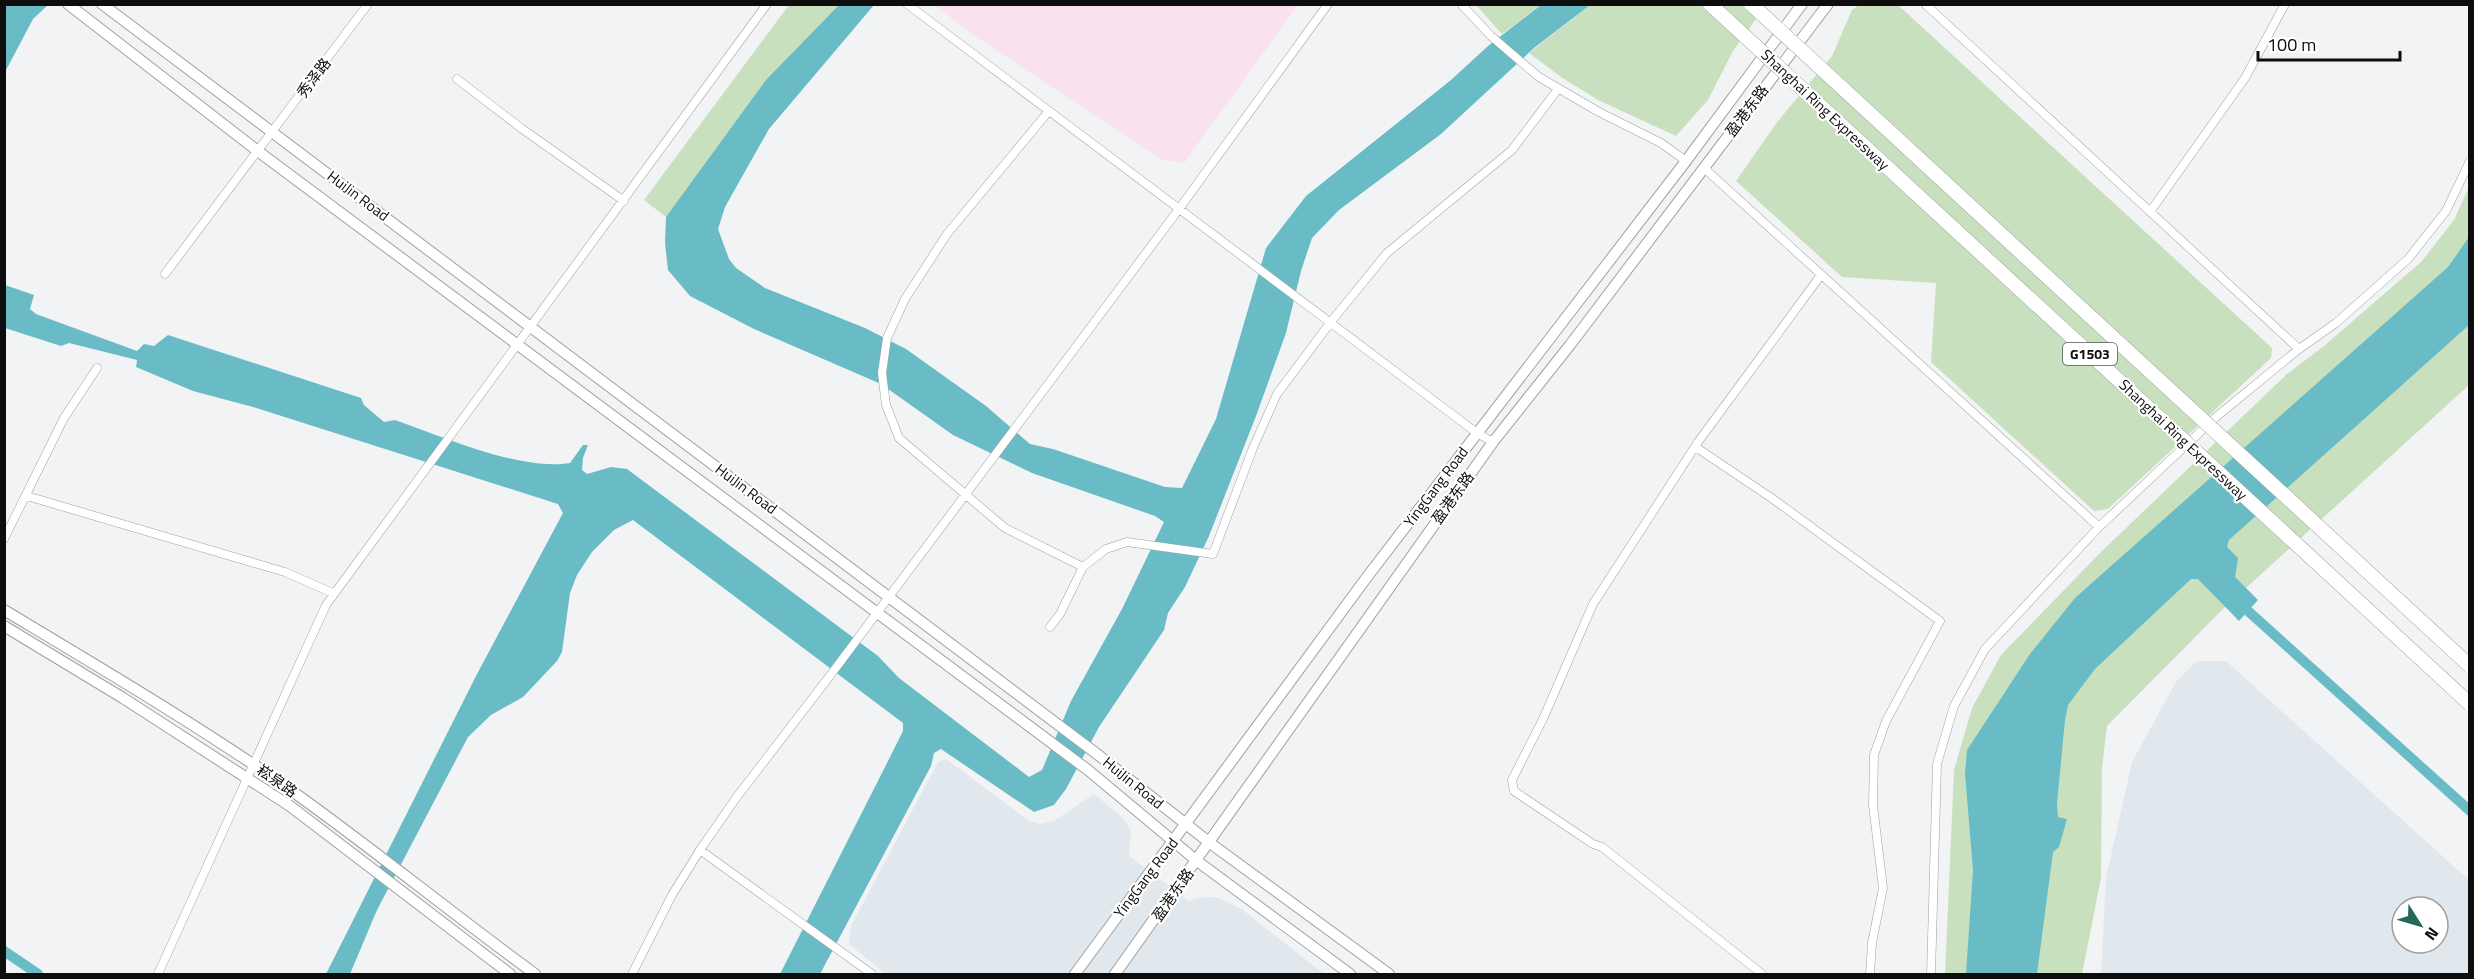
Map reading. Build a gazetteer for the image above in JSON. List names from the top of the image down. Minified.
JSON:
{"streets":{"highway":["Shanghai Ring Expressway","G1503"],"main road":["盈港东路","HuiJin Road","YingGang Road","崧泉路"],"street":["秀泽路"]},"crossings":[["秀泽路","HuiJin Road"],["盈港东路","HuiJin Road"],["HuiJin Road","YingGang Road"]],"scale_bar":"100 m","north":"bottom right"}
